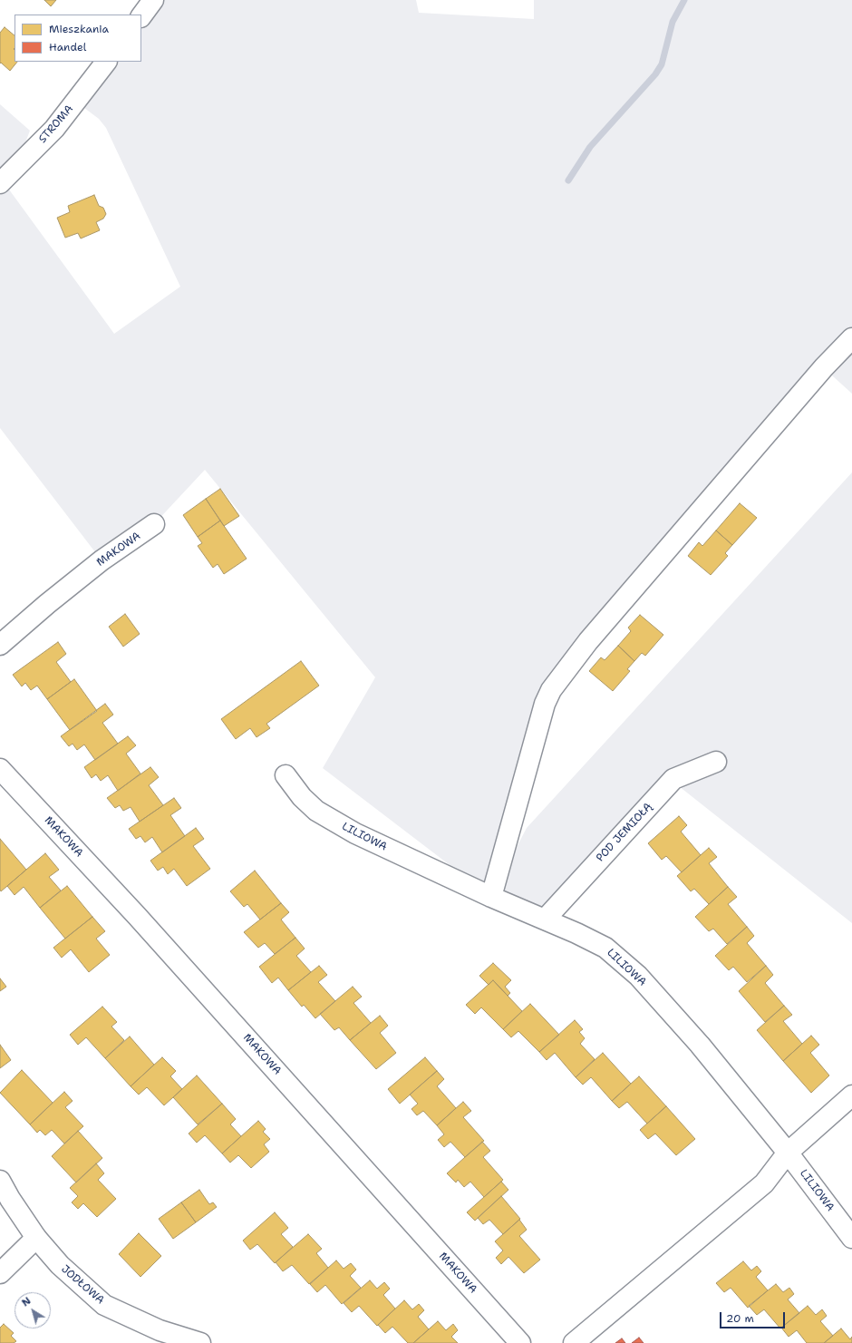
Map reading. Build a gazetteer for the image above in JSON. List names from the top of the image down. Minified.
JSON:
{"streets":{"street":["STROMA","MAKOWA","POD JEMIOŁĄ","LILIOWA","JODŁOWA"]},"crossings":[["POD JEMIOŁĄ","LILIOWA"]],"legend":["Mieszkania","Handel"],"scale_bar":"20 m","north":"top left"}
